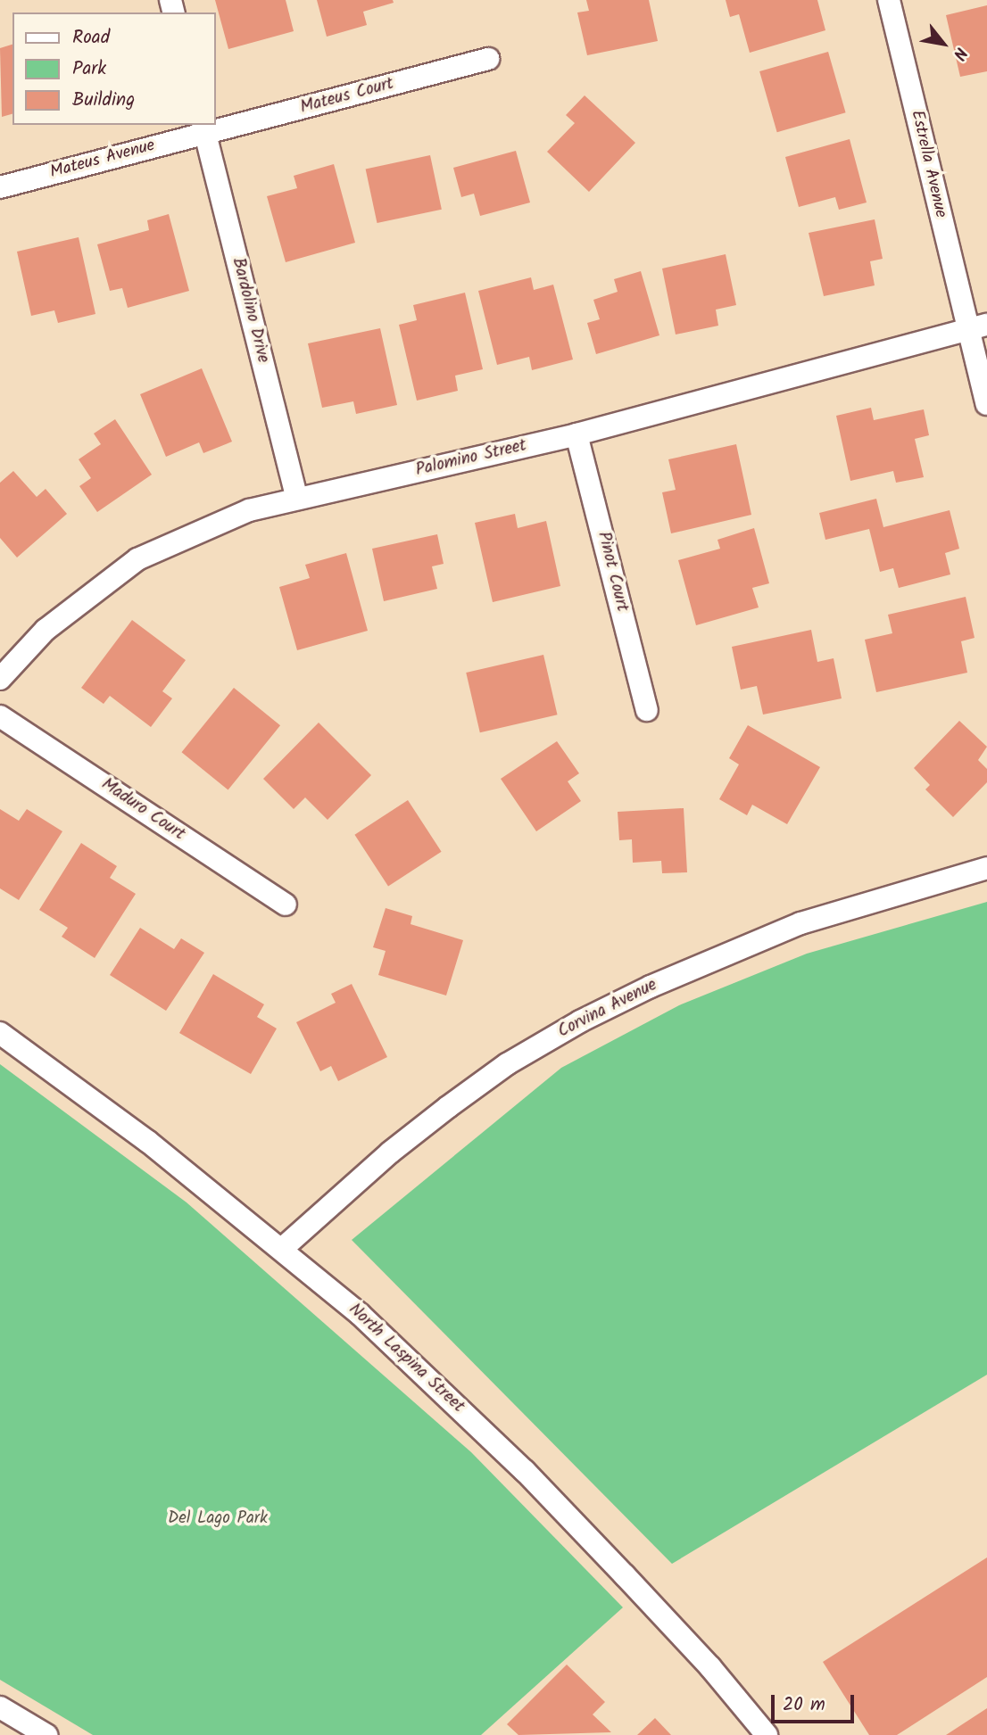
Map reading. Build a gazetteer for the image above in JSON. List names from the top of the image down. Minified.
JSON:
{"streets":{"street":["Mateus Court","Mateus Avenue","Estrella Avenue","Bardolino Drive","Palomino Street","Pinot Court","Maduro Court","Corvina Avenue","North Laspina Street"]},"crossings":[["Mateus Avenue","Bardolino Drive"],["Estrella Avenue","Palomino Street"],["Bardolino Drive","Palomino Street"],["Palomino Street","Pinot Court"],["Corvina Avenue","North Laspina Street"]],"parks":["Del Lago Park"],"legend":["Road","Park","Building"],"scale_bar":"20 m","north":"bottom right"}
